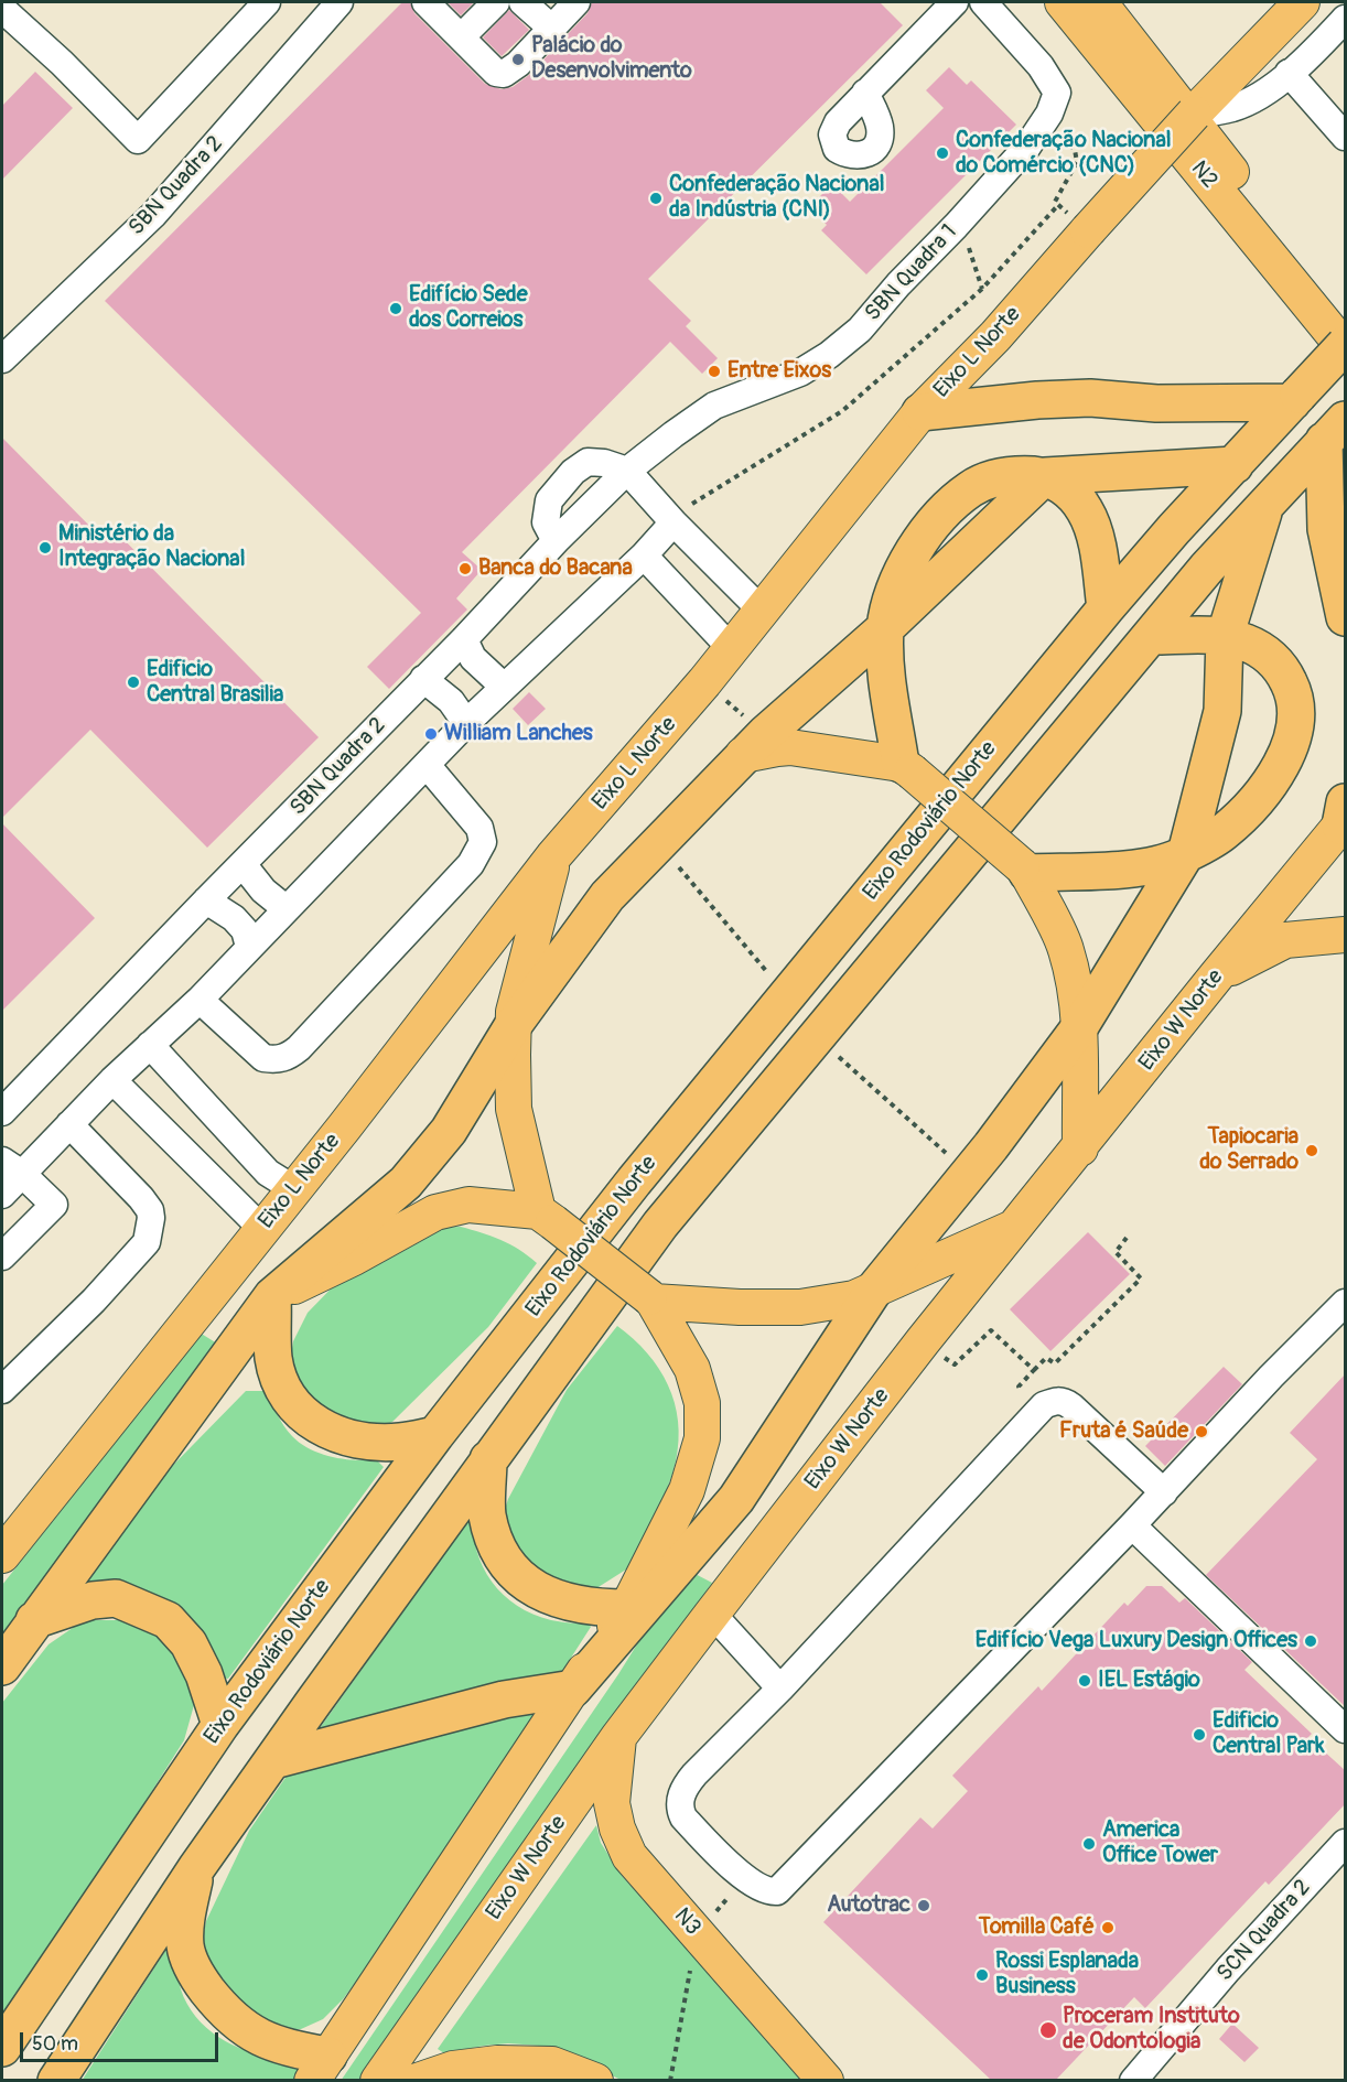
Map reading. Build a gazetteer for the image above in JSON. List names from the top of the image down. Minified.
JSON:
{"streets":{"highway":["Eixo Rodoviário Norte"],"main road":["N2","Eixo L Norte","Eixo W Norte","N3"],"street":["SBN Quadra 2","SBN Quadra 1","SCN Quadra 2"]},"crossings":[["N2","Eixo Rodoviário Norte"],["SBN Quadra 2","SBN Quadra 1"],["Eixo W Norte","N3"]],"places":["Palácio do Desenvolvimento","Confederação Nacional do Comércio (CNC)","Confederação Nacional da Indústria (CNI)","Edifício Sede dos Correios","Entre Eixos","Ministério da Integração Nacional","Banca do Bacana","Edificio Central Brasilia","William Lanches","Tapiocaria do Serrado","Fruta é Saúde","Edifício Vega Luxury Design Offices","IEL Estágio","Edificio Central Park","America Office Tower","Autotrac","Tomilla Café","Rossi Esplanada Business","Proceram Instituto de Odontologia"],"scale_bar":"50 m"}
